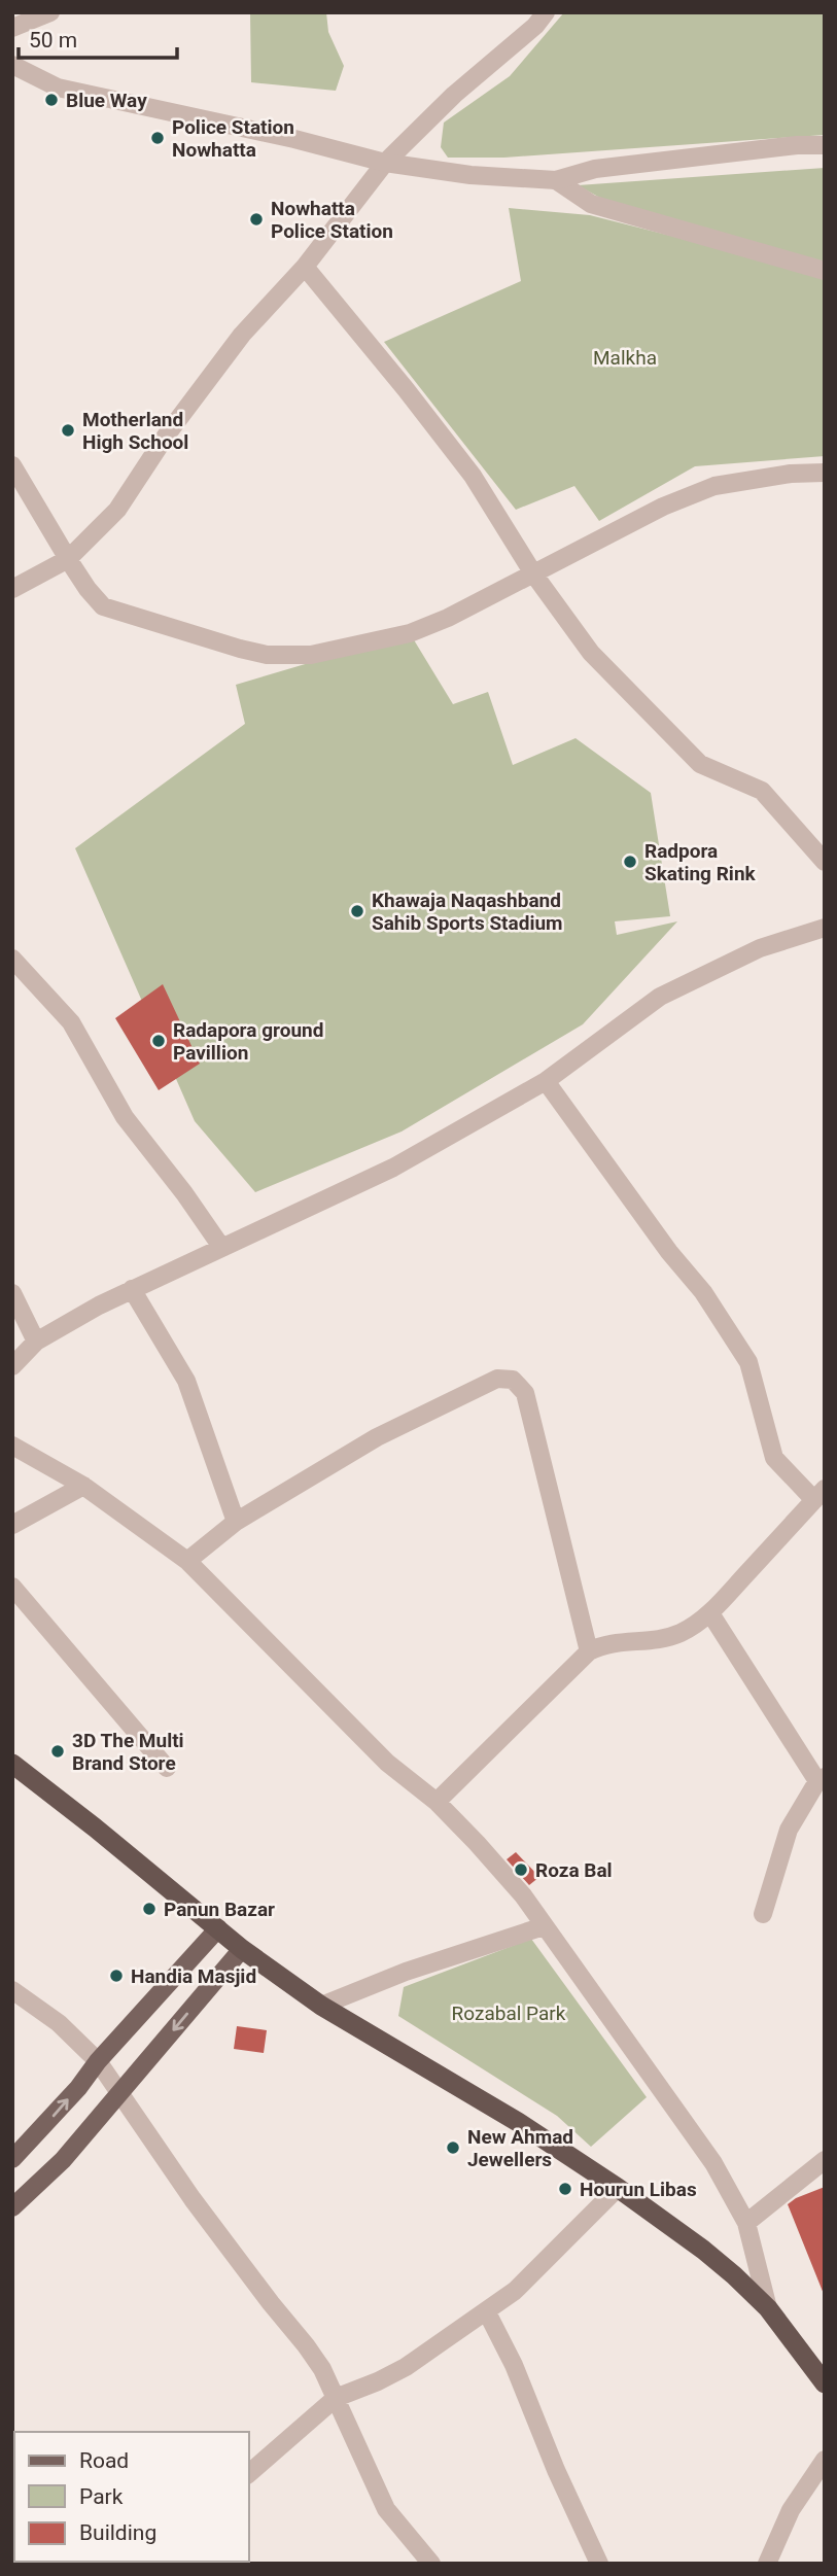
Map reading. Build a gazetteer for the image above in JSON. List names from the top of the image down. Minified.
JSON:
{"parks":["Malkha","Rozabal Park"],"places":["Blue Way","Police Station Nowhatta","Nowhatta Police Station","Motherland High School","Radpora Skating Rink","Khawaja Naqashband Sahib Sports Stadium","Radapora ground Pavillion","3D The Multi Brand Store","Roza Bal","Panun Bazar","Handia Masjid","New Ahmad Jewellers","Hourun Libas"],"legend":["Road","Park","Building"],"scale_bar":"50 m"}
